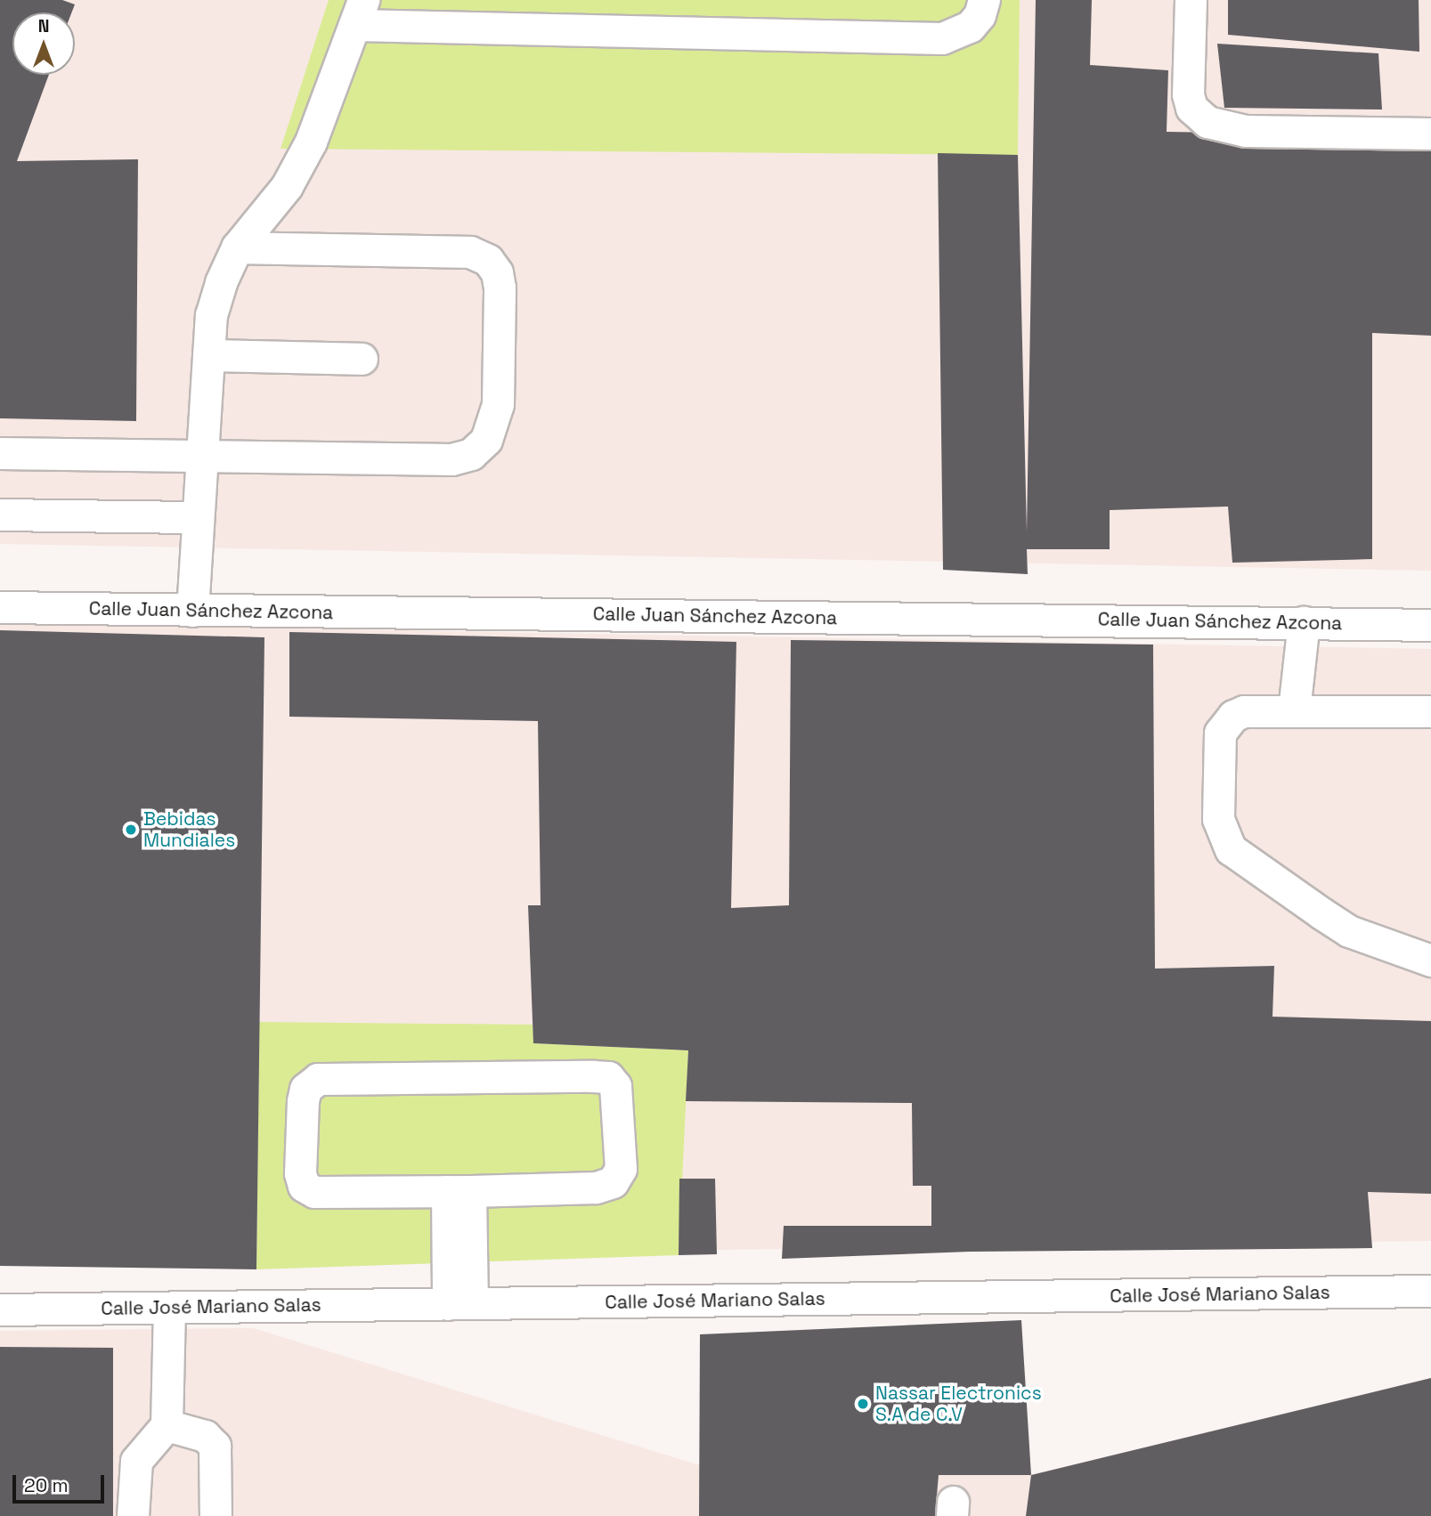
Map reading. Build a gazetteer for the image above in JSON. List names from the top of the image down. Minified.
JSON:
{"streets":{"street":["Calle Juan Sánchez Azcona","Calle José Mariano Salas"]},"places":["Bebidas Mundiales","Nassar Electronics S.A de C.V"],"scale_bar":"20 m","north":"top"}
